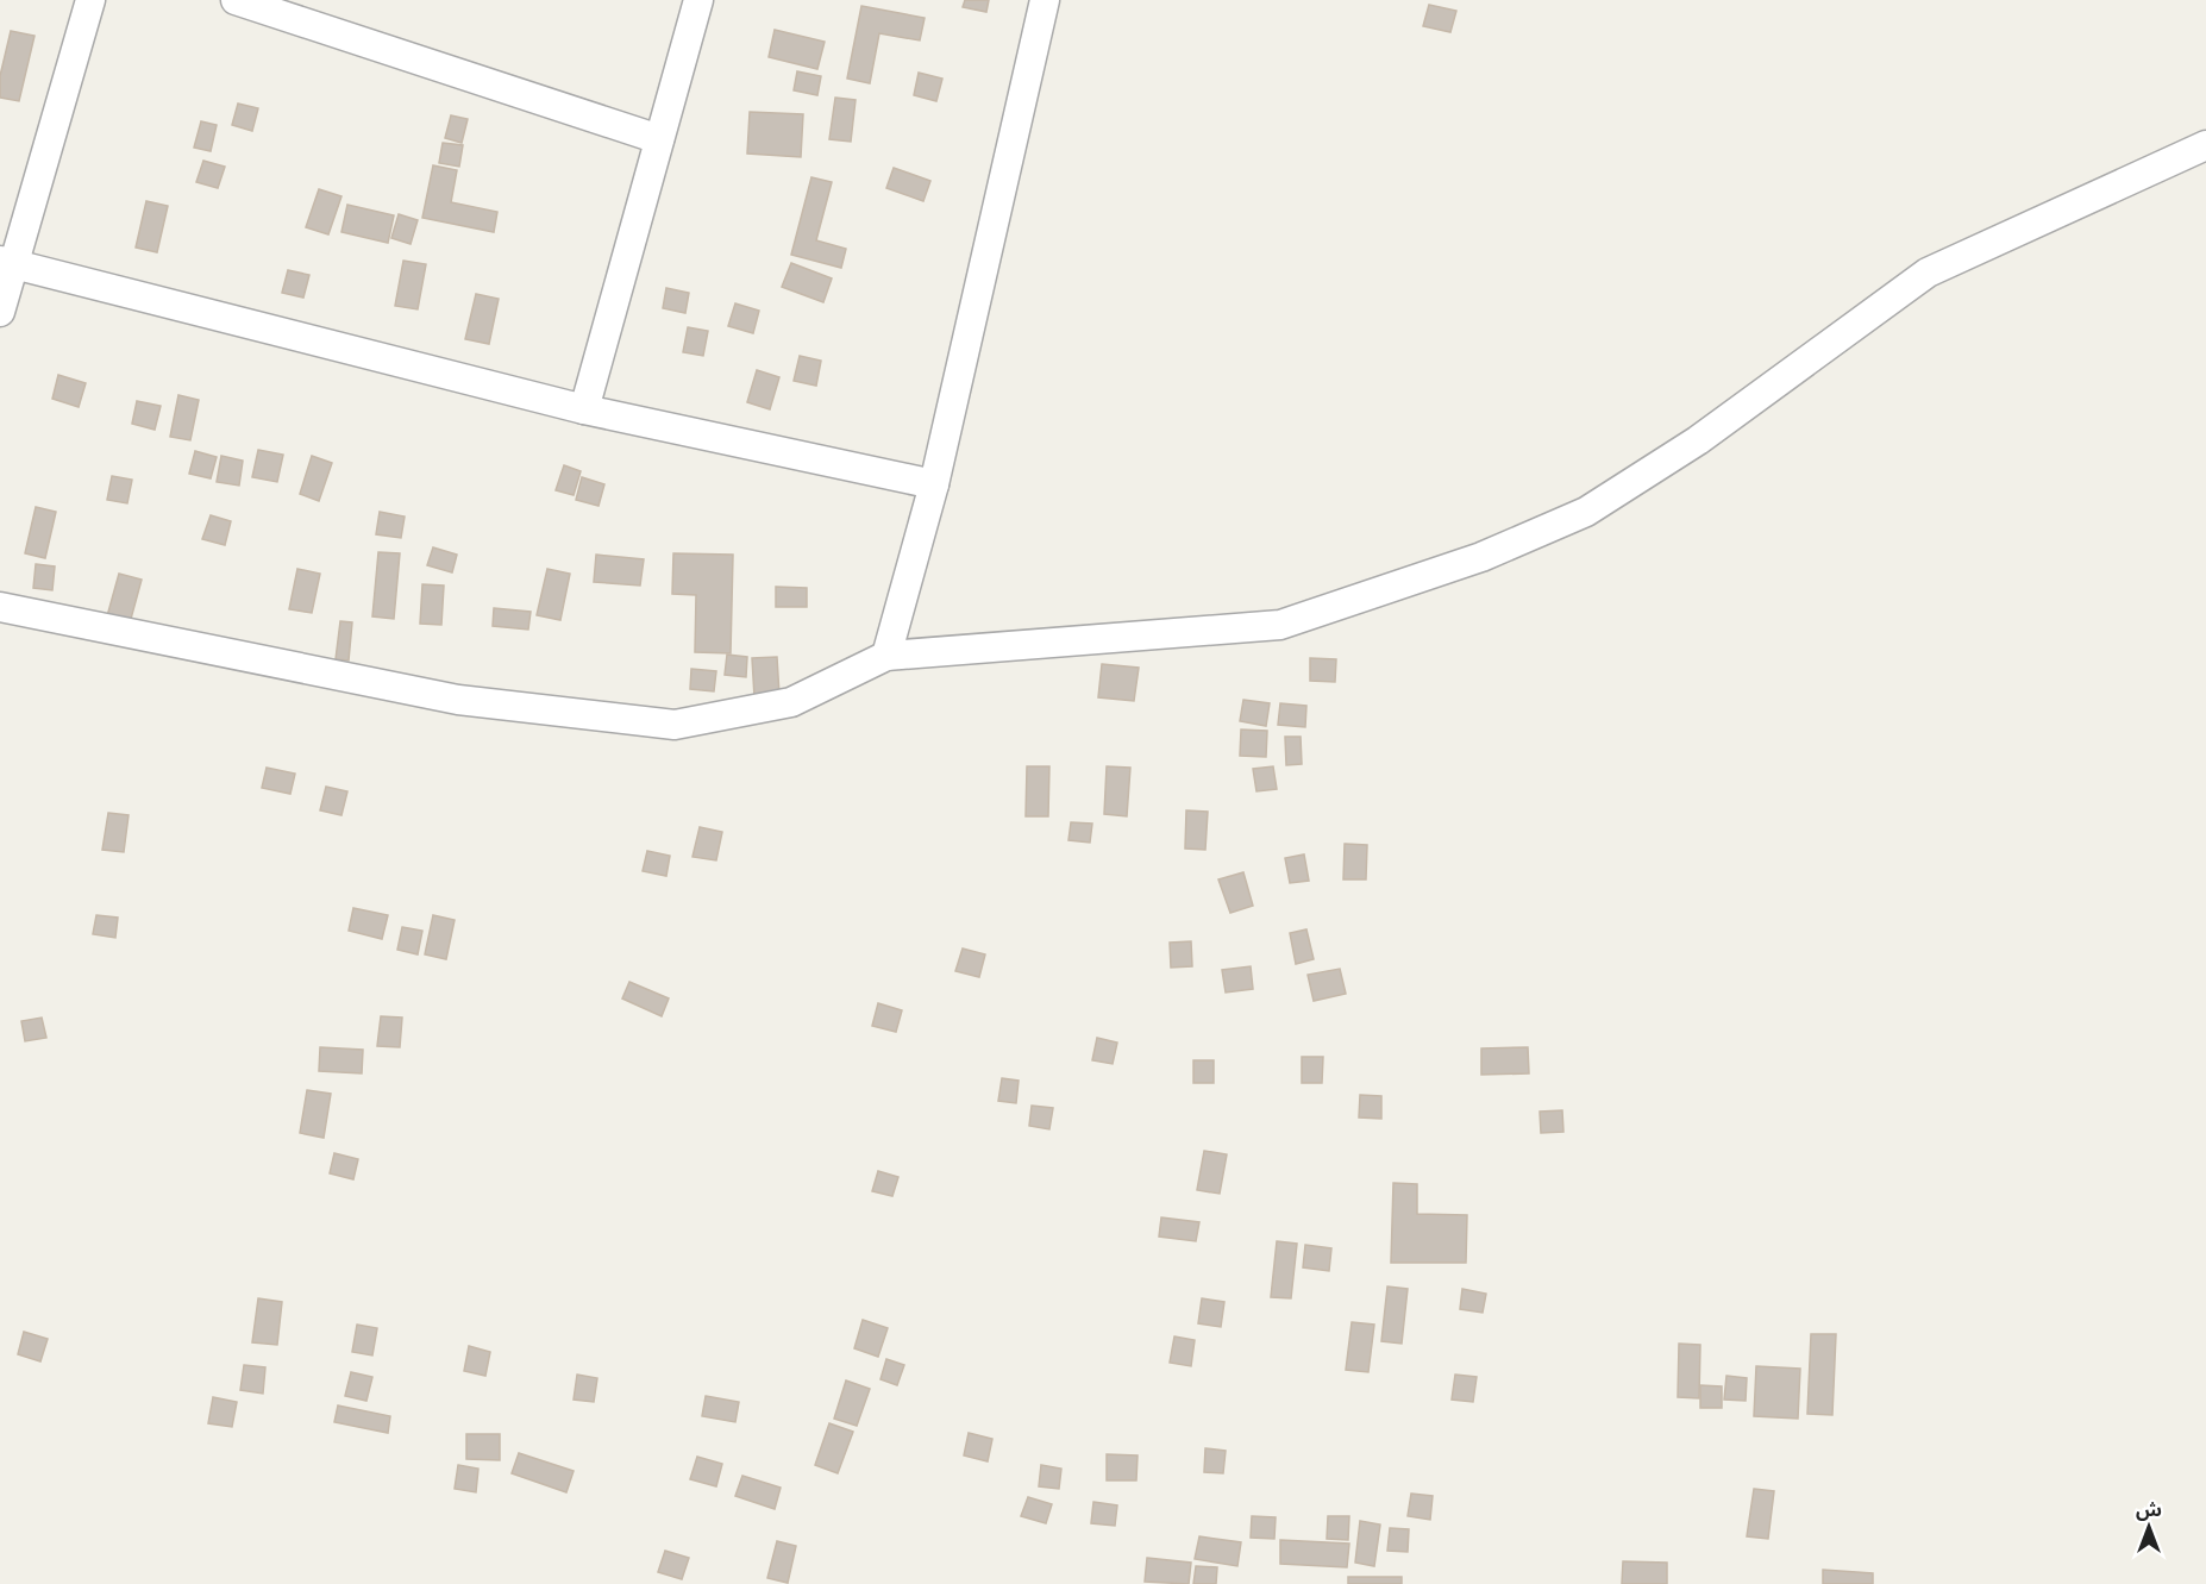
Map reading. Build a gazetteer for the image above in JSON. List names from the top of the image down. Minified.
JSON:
{"north":"top"}
